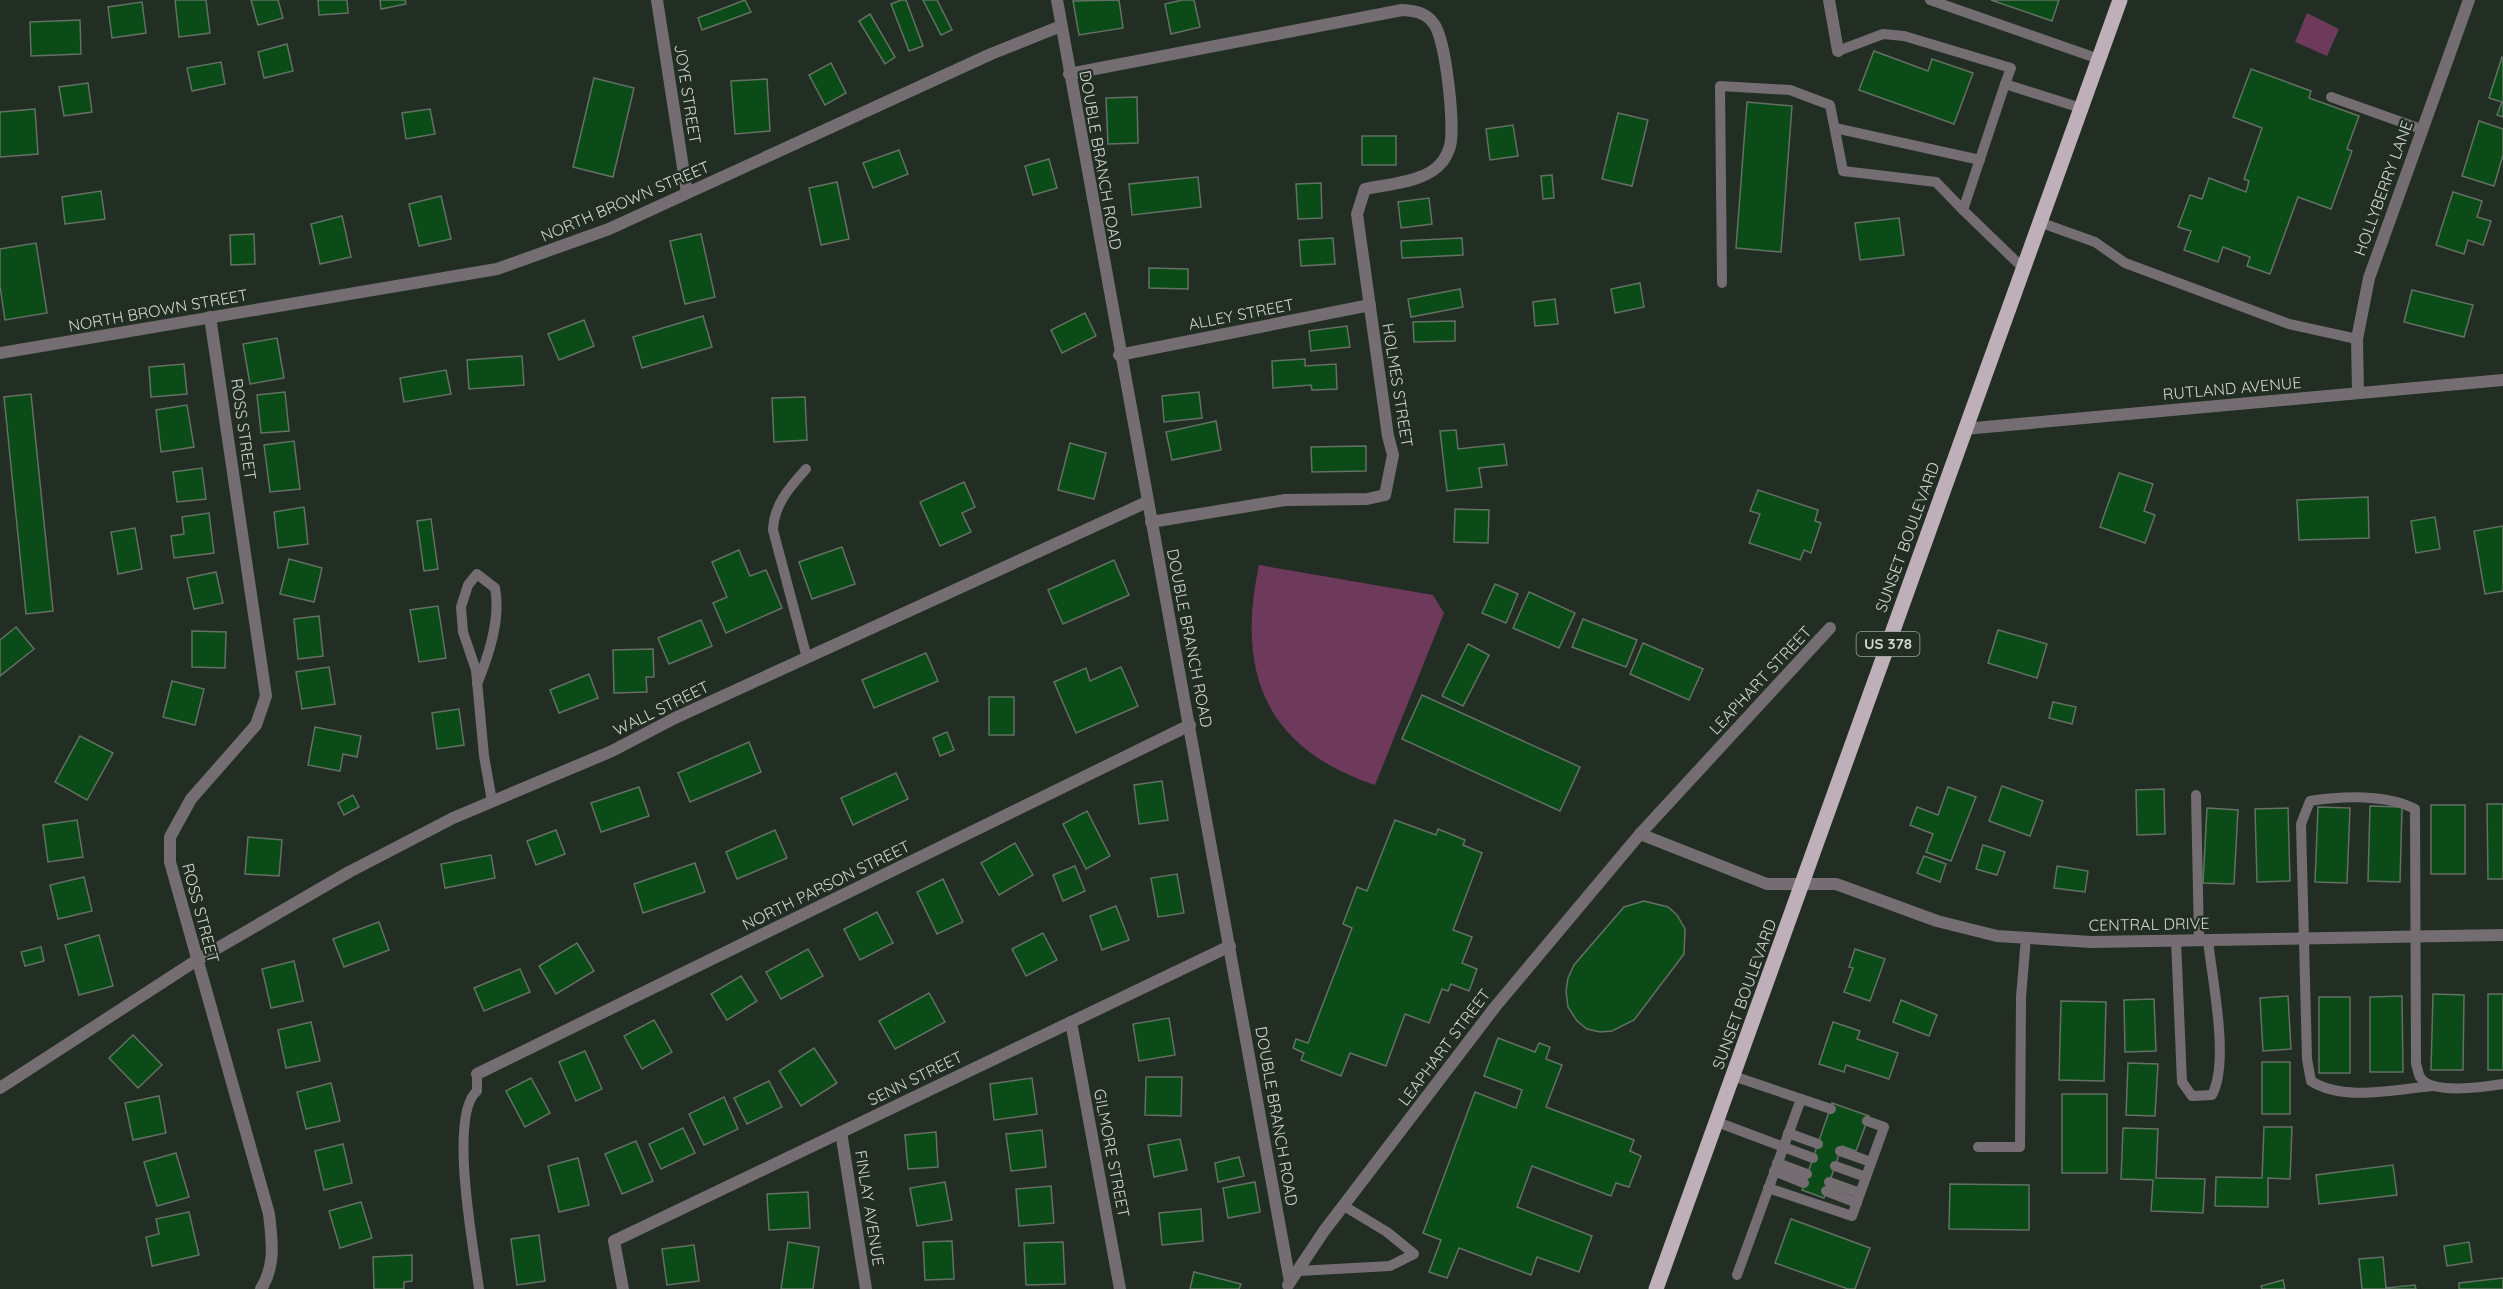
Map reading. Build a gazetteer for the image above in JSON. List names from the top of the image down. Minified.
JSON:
{"streets":{"main road":["SUNSET BOULEVARD","US 378"],"street":["JOYE STREET","DOUBLE BRANCH ROAD","HOLLYBERRY LANE","NORTH BROWN STREET","ALLEY STREET","HOLMES STREET","RUTLAND AVENUE","ROSS STREET","LEAPHART STREET","WALL STREET","NORTH PARSON STREET","CENTRAL DRIVE","SENN STREET","GILMORE STREET","FINLAY AVENUE"]},"crossings":[["JOYE STREET","NORTH BROWN STREET"],["DOUBLE BRANCH ROAD","NORTH BROWN STREET"],["DOUBLE BRANCH ROAD","ALLEY STREET"],["DOUBLE BRANCH ROAD","HOLMES STREET"],["DOUBLE BRANCH ROAD","LEAPHART STREET"],["DOUBLE BRANCH ROAD","WALL STREET"],["DOUBLE BRANCH ROAD","NORTH PARSON STREET"],["DOUBLE BRANCH ROAD","SENN STREET"],["HOLLYBERRY LANE","RUTLAND AVENUE"],["NORTH BROWN STREET","ROSS STREET"],["ALLEY STREET","HOLMES STREET"],["RUTLAND AVENUE","SUNSET BOULEVARD"],["ROSS STREET","WALL STREET"],["SUNSET BOULEVARD","CENTRAL DRIVE"],["SENN STREET","GILMORE STREET"],["SENN STREET","FINLAY AVENUE"]]}
